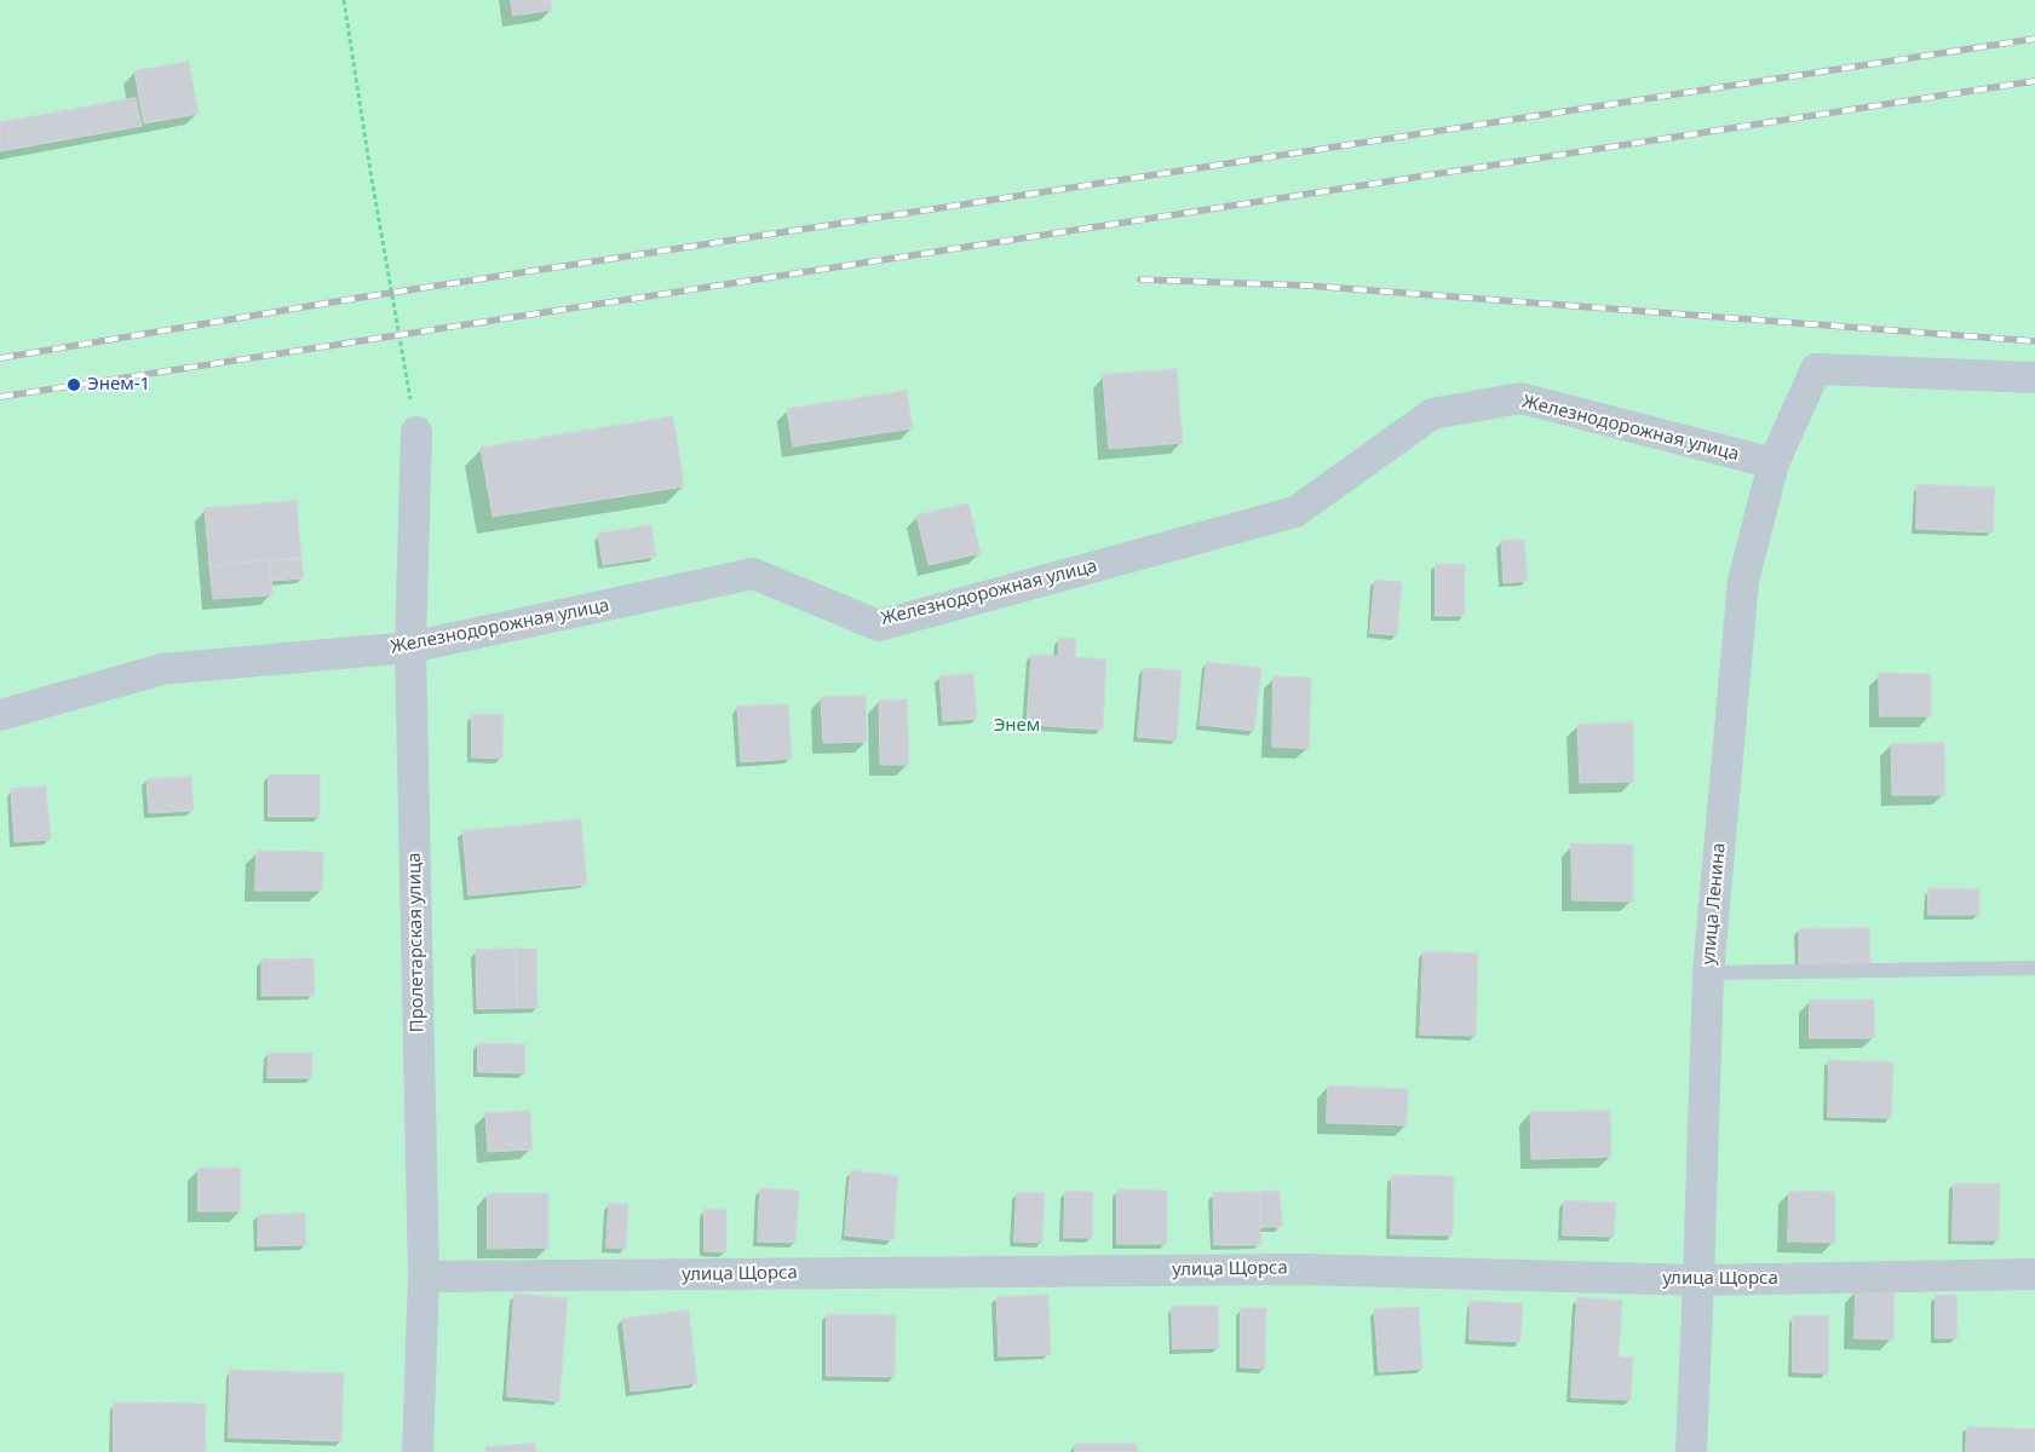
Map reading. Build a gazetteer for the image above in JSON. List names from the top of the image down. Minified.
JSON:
{"streets":{"street":["Железнодорожная улица","улица Ленина","Пролетарская улица","улица Щорса"]},"crossings":[["Железнодорожная улица","улица Ленина"],["Железнодорожная улица","Пролетарская улица"],["улица Ленина","улица Щорса"],["Пролетарская улица","улица Щорса"]],"parks":["Энем"],"places":["Энем-1"]}
